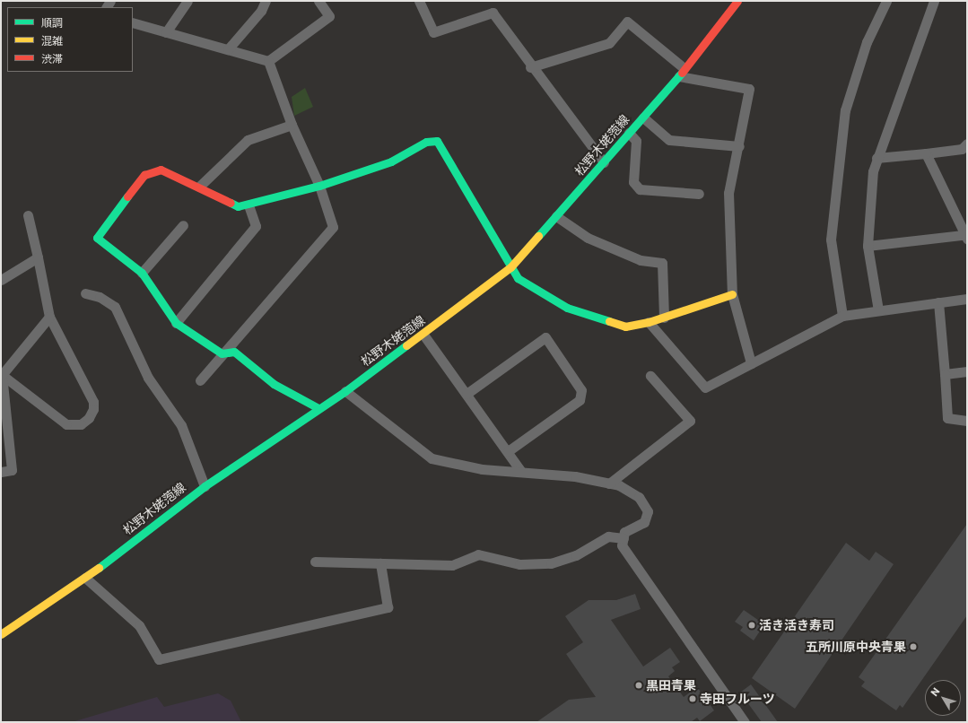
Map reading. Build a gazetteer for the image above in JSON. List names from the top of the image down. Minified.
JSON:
{"streets":{"street":["松野木姥萢線"]},"places":["活き活き寿司","五所川原中央青果","黒田青果","寺田フルーツ"],"legend":["順調","混雑","渋滞"],"north":"top left"}
